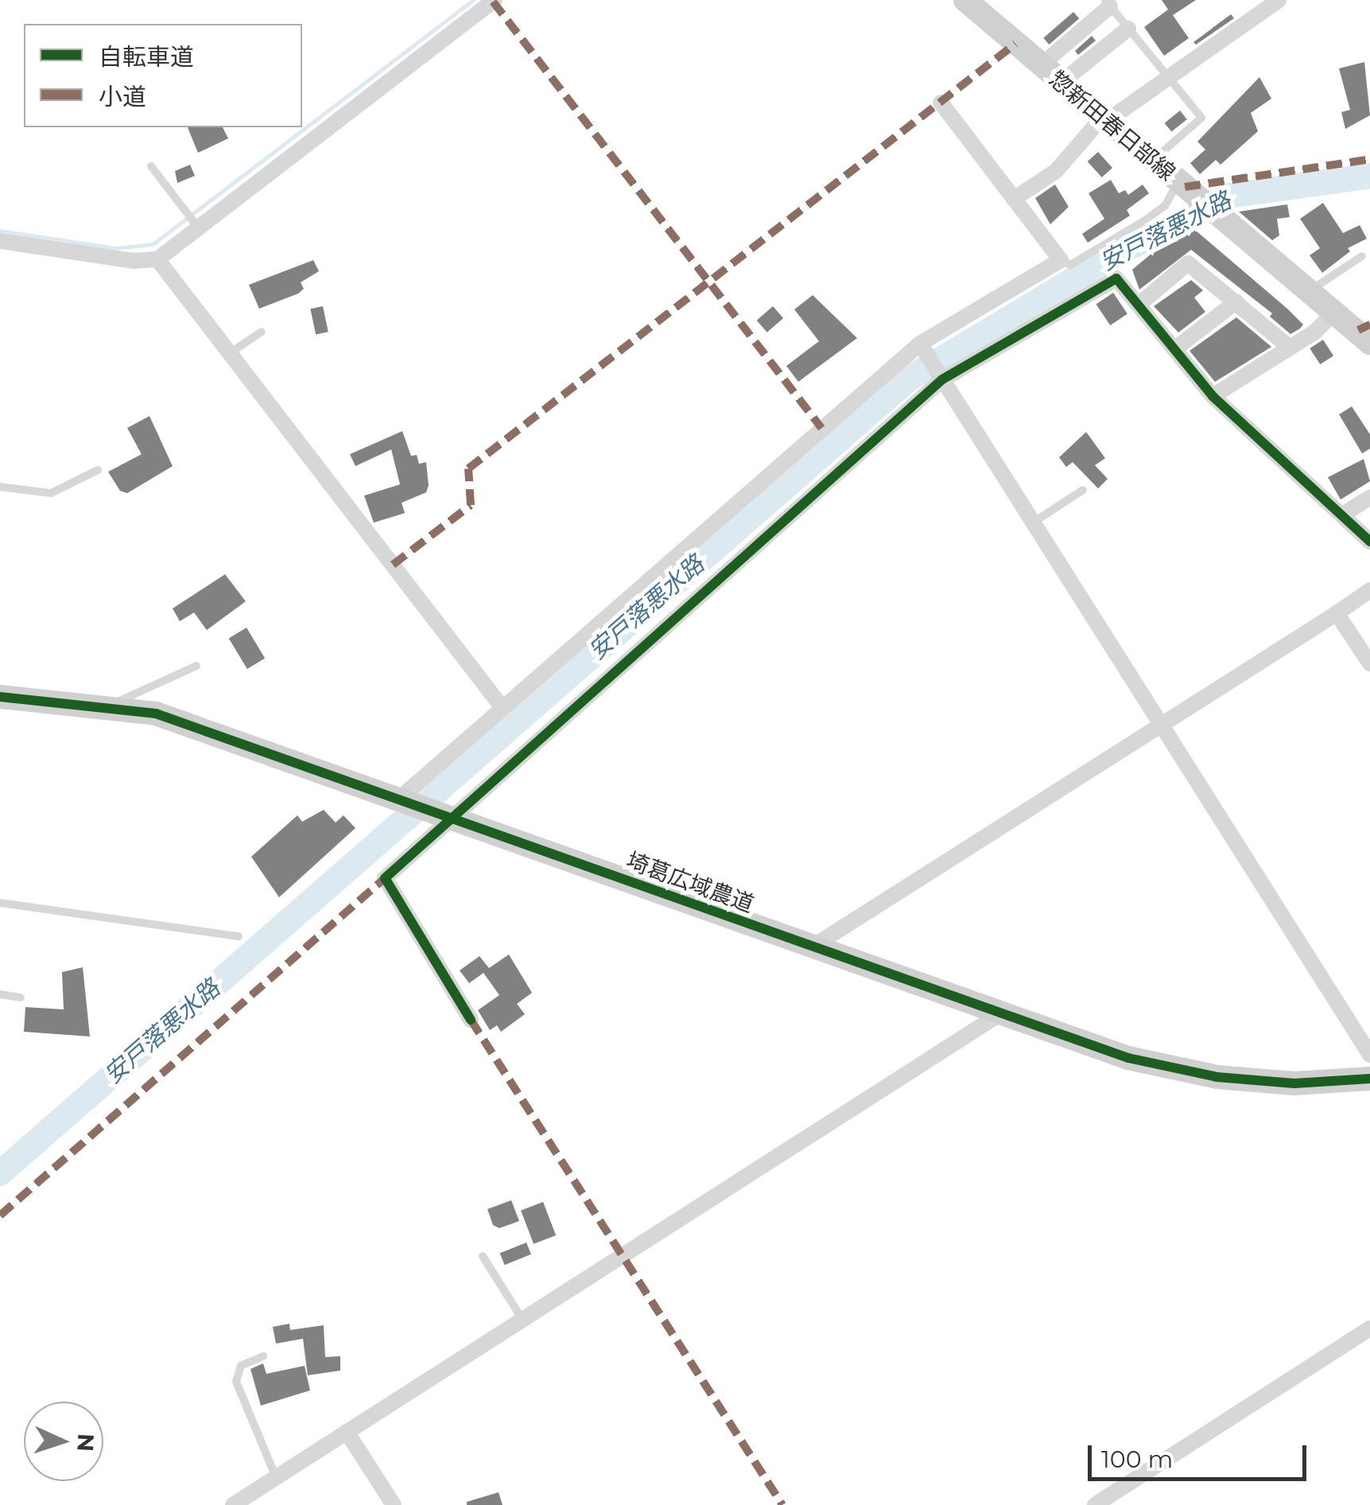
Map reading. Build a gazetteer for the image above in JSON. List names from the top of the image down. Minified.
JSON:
{"streets":{"street":["惣新田春日部線","埼葛広域農道"]},"water":["安戸落悪水路"],"legend":["自転車道","小道"],"scale_bar":"100 m","north":"right"}
